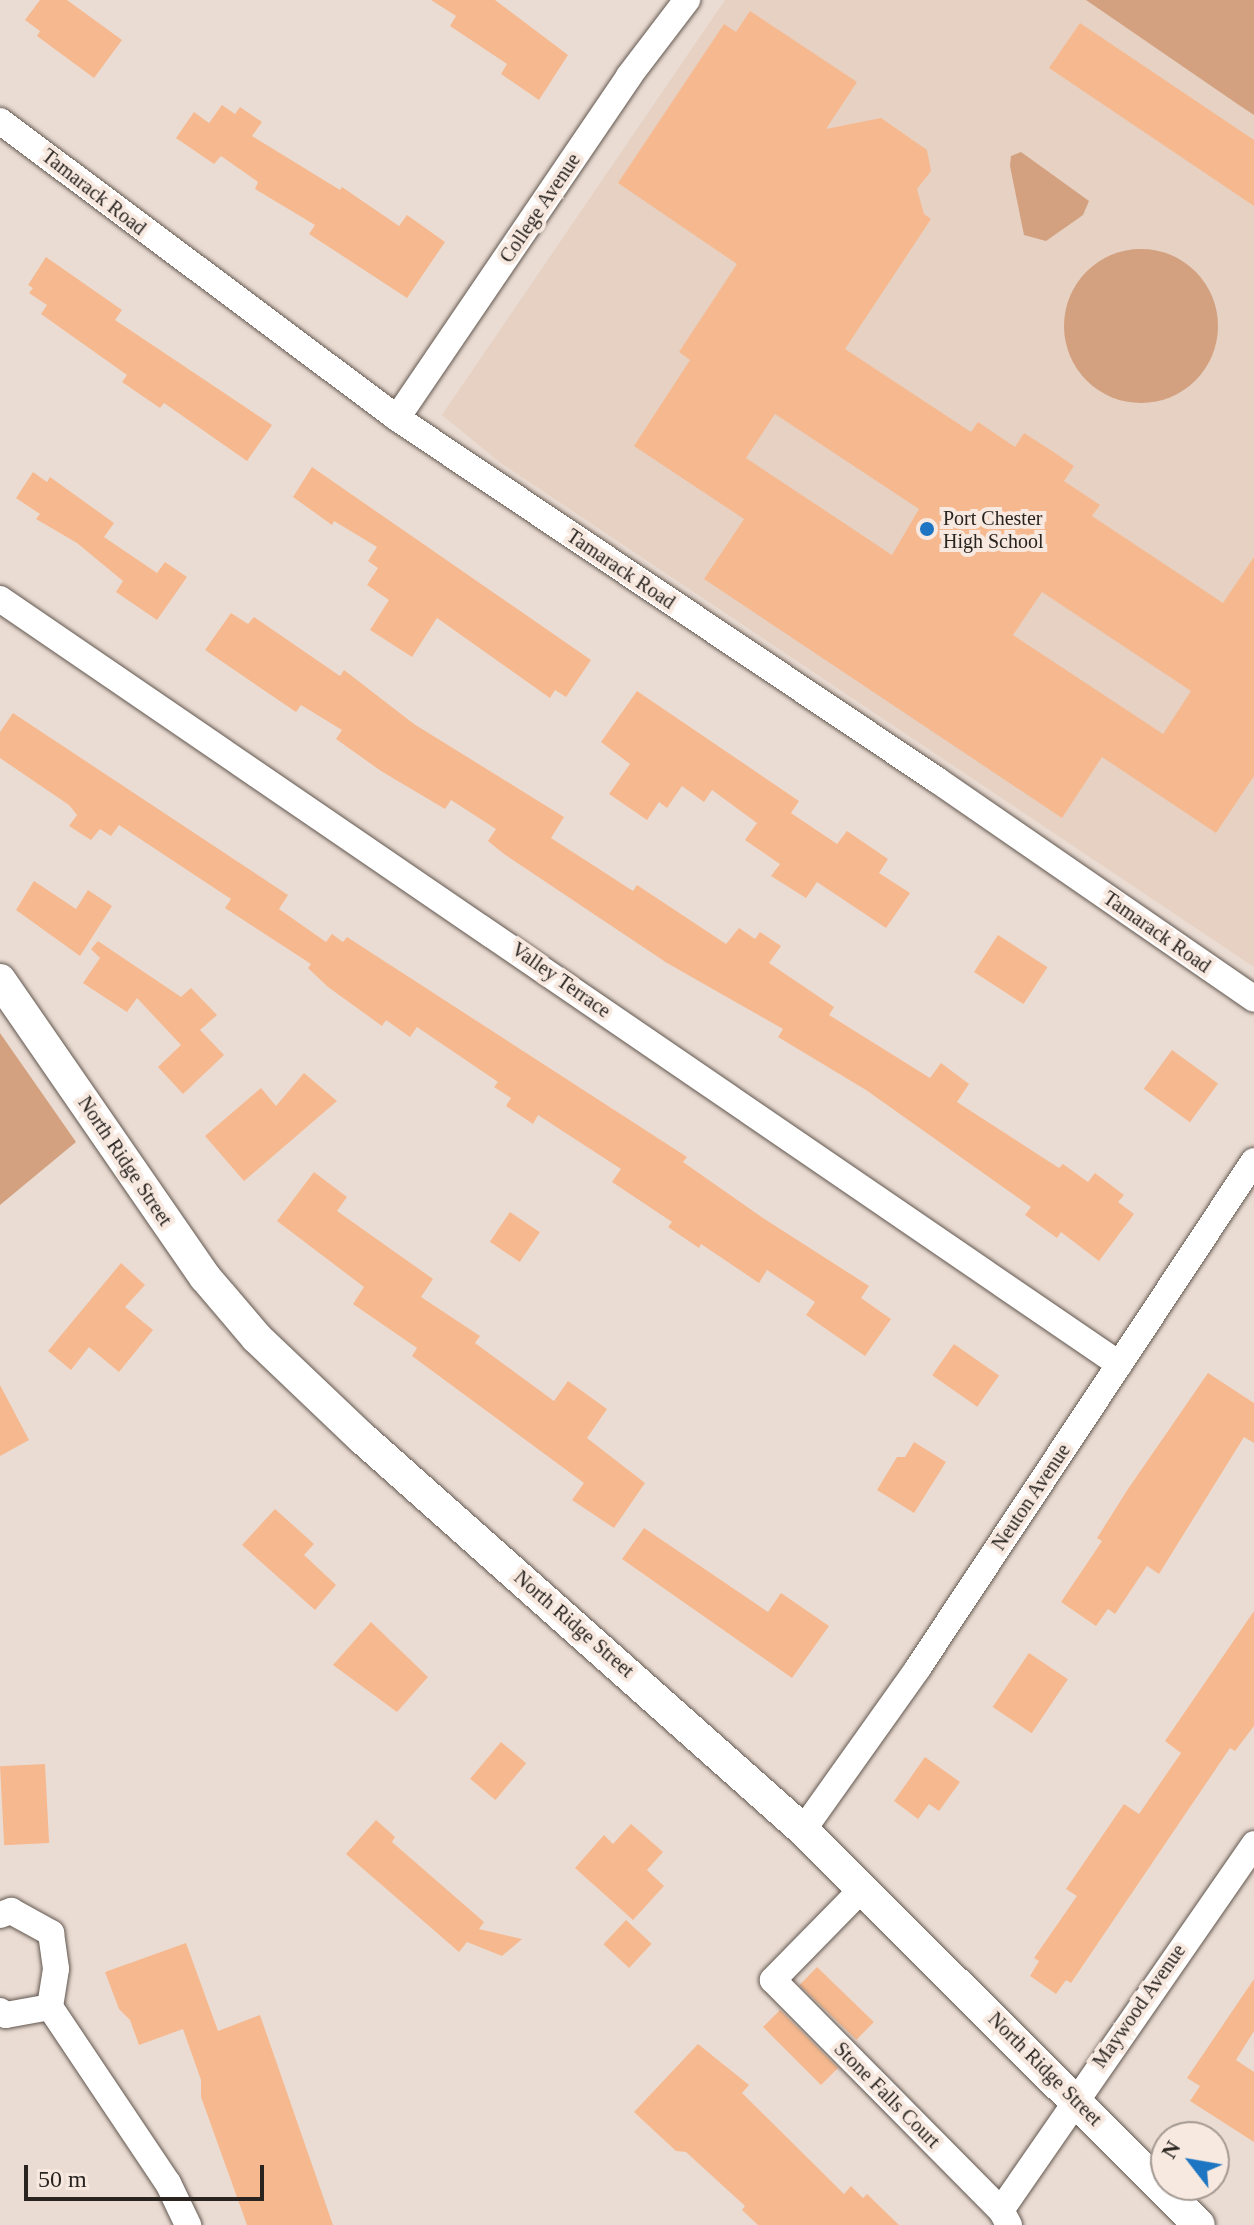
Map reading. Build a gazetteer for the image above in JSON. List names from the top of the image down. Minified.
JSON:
{"streets":{"street":["Tamarack Road","College Avenue","Valley Terrace","North Ridge Street","Neuton Avenue","Maywood Avenue","Stone Falls Court"]},"crossings":[["Tamarack Road","College Avenue"],["Valley Terrace","Neuton Avenue"],["North Ridge Street","Neuton Avenue"],["North Ridge Street","Maywood Avenue"],["North Ridge Street","Stone Falls Court"],["Maywood Avenue","Stone Falls Court"]],"places":["Port Chester High School"],"scale_bar":"50 m","north":"top left"}
